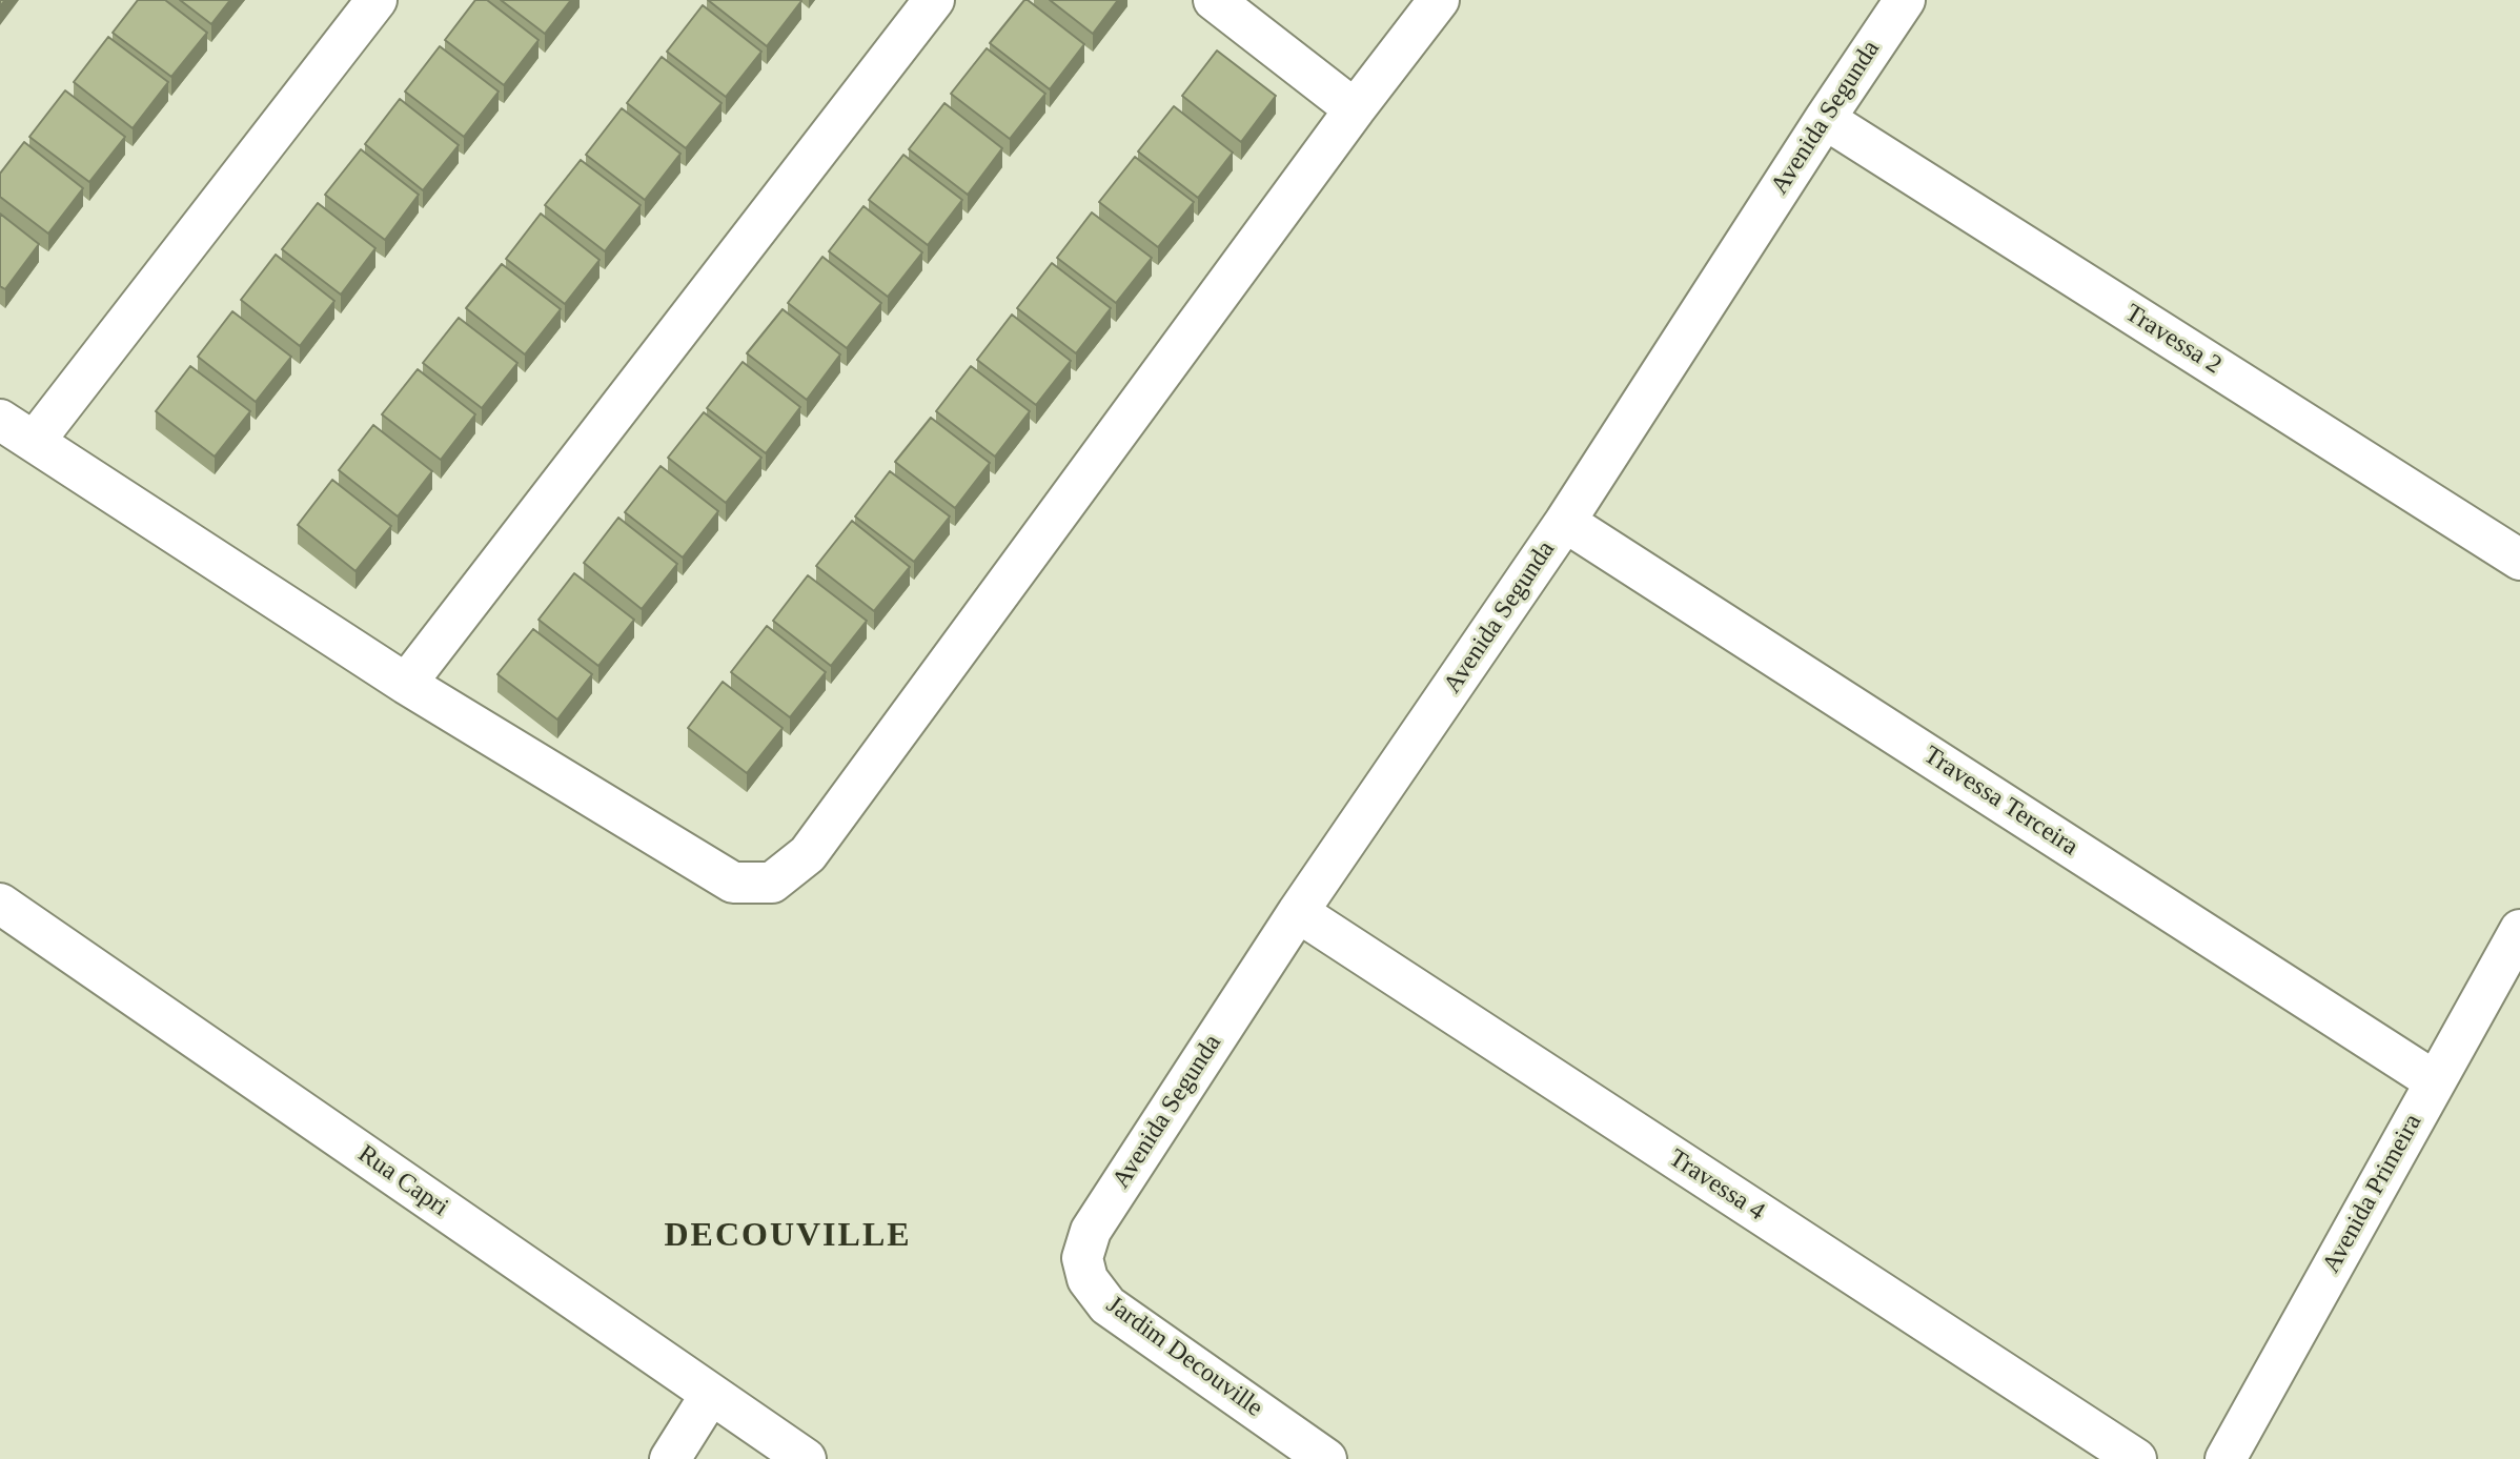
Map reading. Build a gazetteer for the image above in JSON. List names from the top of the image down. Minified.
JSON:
{"streets":{"street":["Avenida Segunda","Travessa 2","Travessa Terceira","Rua Capri","Travessa 4","Avenida Primeira","Jardim Decouville"]},"crossings":[["Avenida Segunda","Travessa 2"],["Avenida Segunda","Travessa Terceira"],["Avenida Segunda","Travessa 4"],["Avenida Segunda","Jardim Decouville"],["Travessa Terceira","Avenida Primeira"]],"districts":["DECOUVILLE"]}
